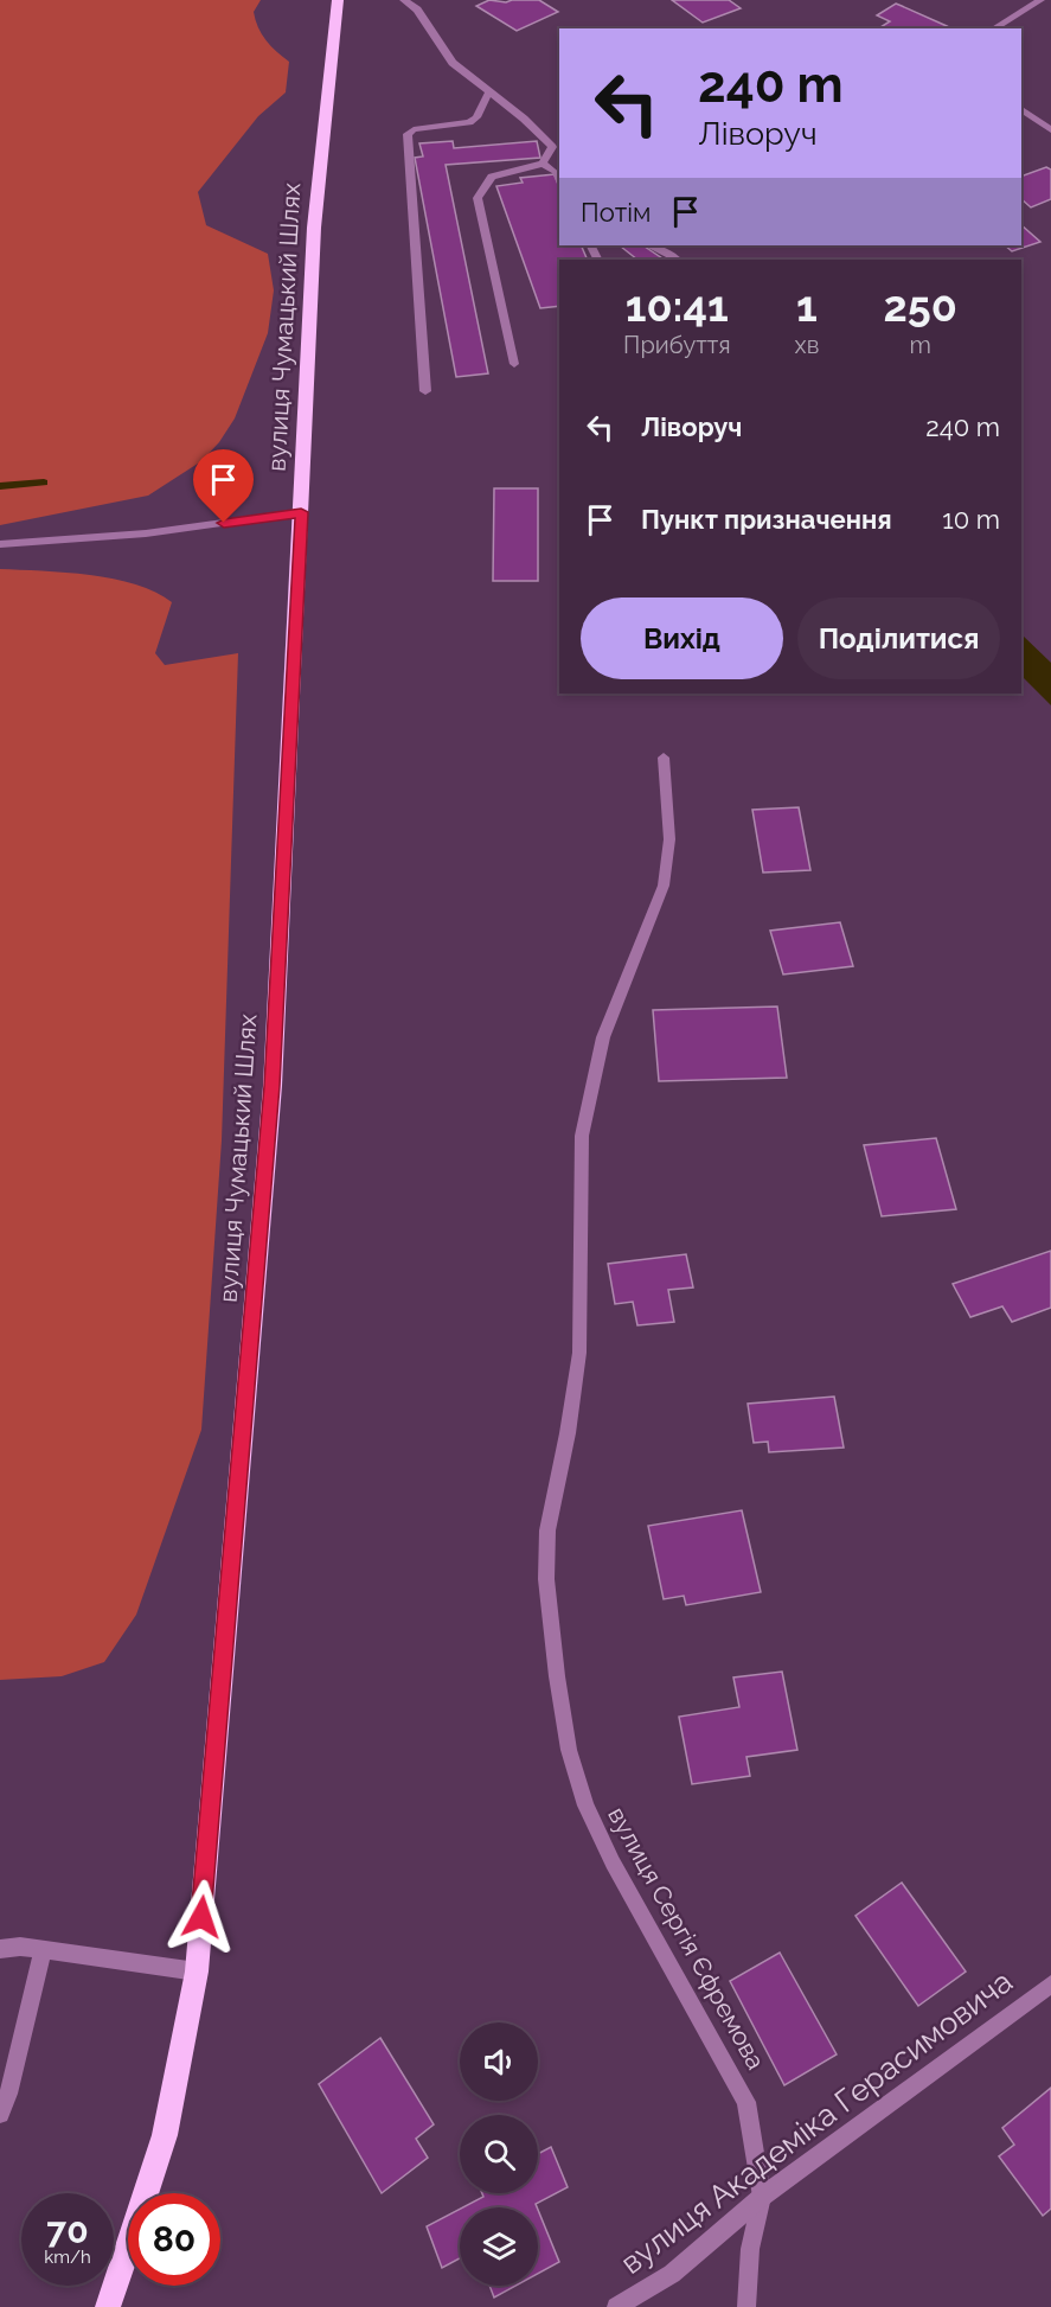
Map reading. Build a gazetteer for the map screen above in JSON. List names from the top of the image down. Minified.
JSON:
{"streets":{"highway":["вулиця Чумацький Шлях"],"street":["вулиця Сергія Єфремова","вулиця Академіка Герасимовича"]},"crossings":[["вулиця Сергія Єфремова","вулиця Академіка Герасимовича"]],"page":{"turn":["240 m","Ліворуч"],"then":"Потім","eta":["10:41","Прибуття","1","хв","250","m"],"list":[{"name":"Ліворуч","value":"240 m"},{"name":"Пункт призначення","value":"10 m"}],"buttons":["Вихід","Поділитися"],"speed":"70 km/h","limit":"80"}}
